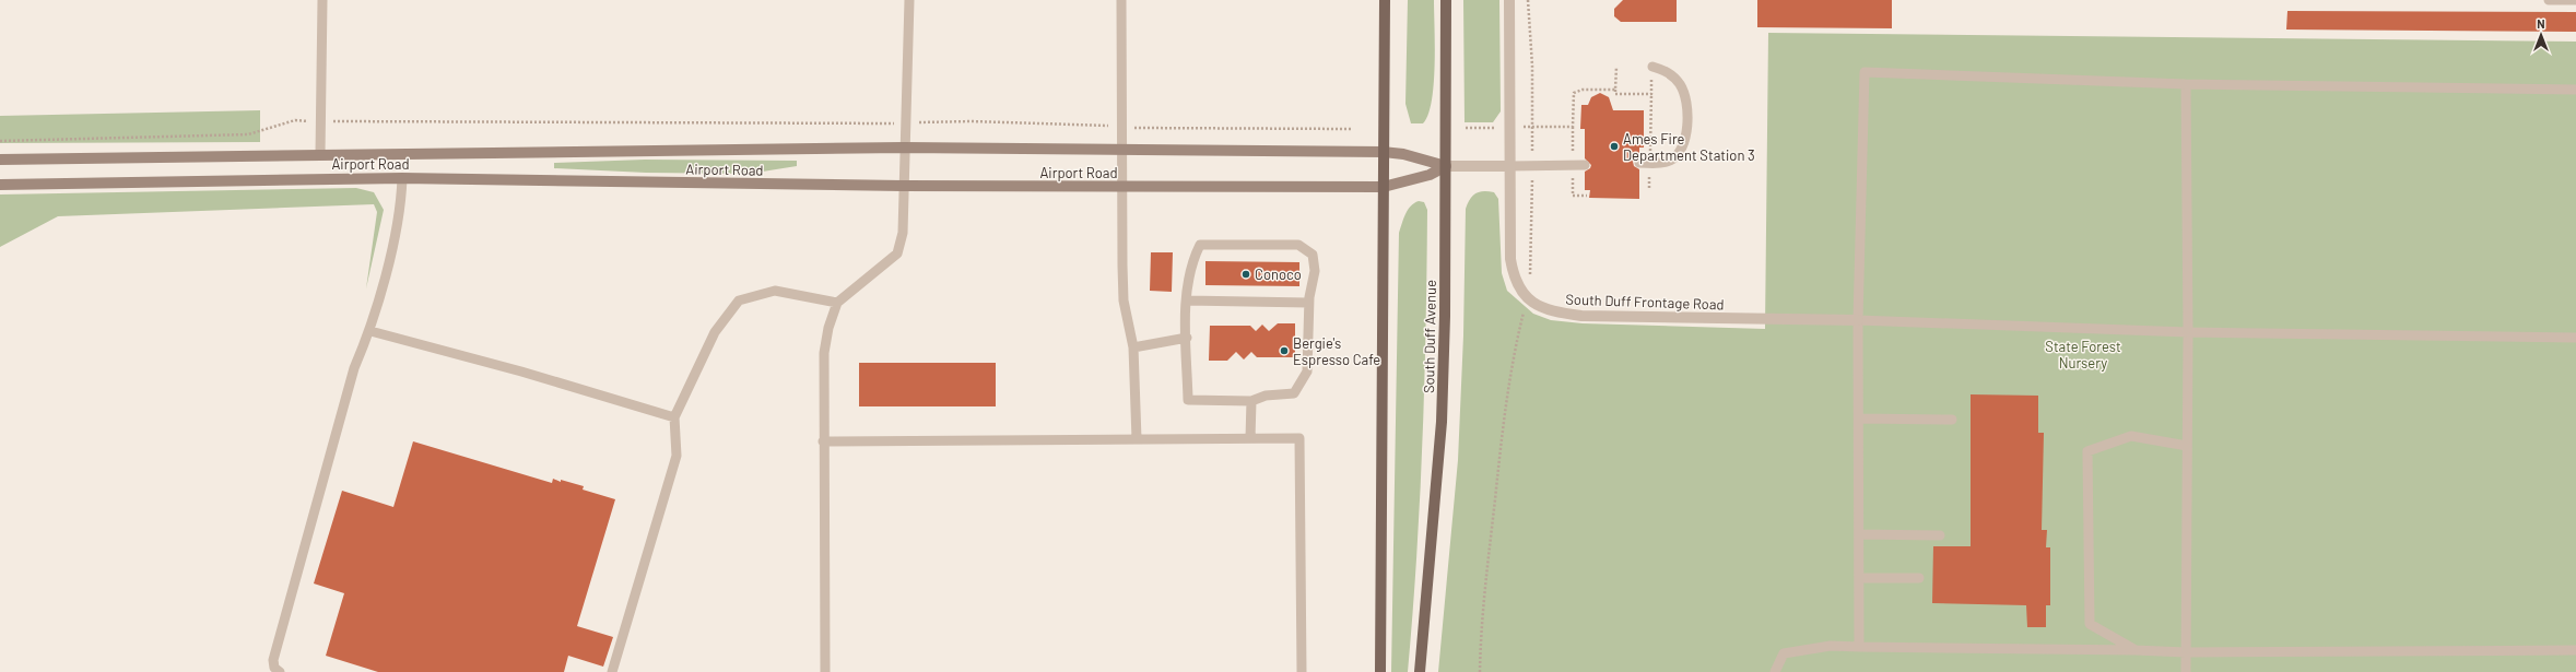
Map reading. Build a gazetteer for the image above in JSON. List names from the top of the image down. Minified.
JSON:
{"streets":{"main road":["Airport Road","South Duff Avenue"],"street":["South Duff Frontage Road"]},"crossings":[["Airport Road","South Duff Frontage Road"],["Airport Road","South Duff Avenue"]],"parks":["State Forest Nursery"],"places":["Ames Fire Department Station 3","Conoco","Bergie's Espresso Cafe"],"north":"top"}
